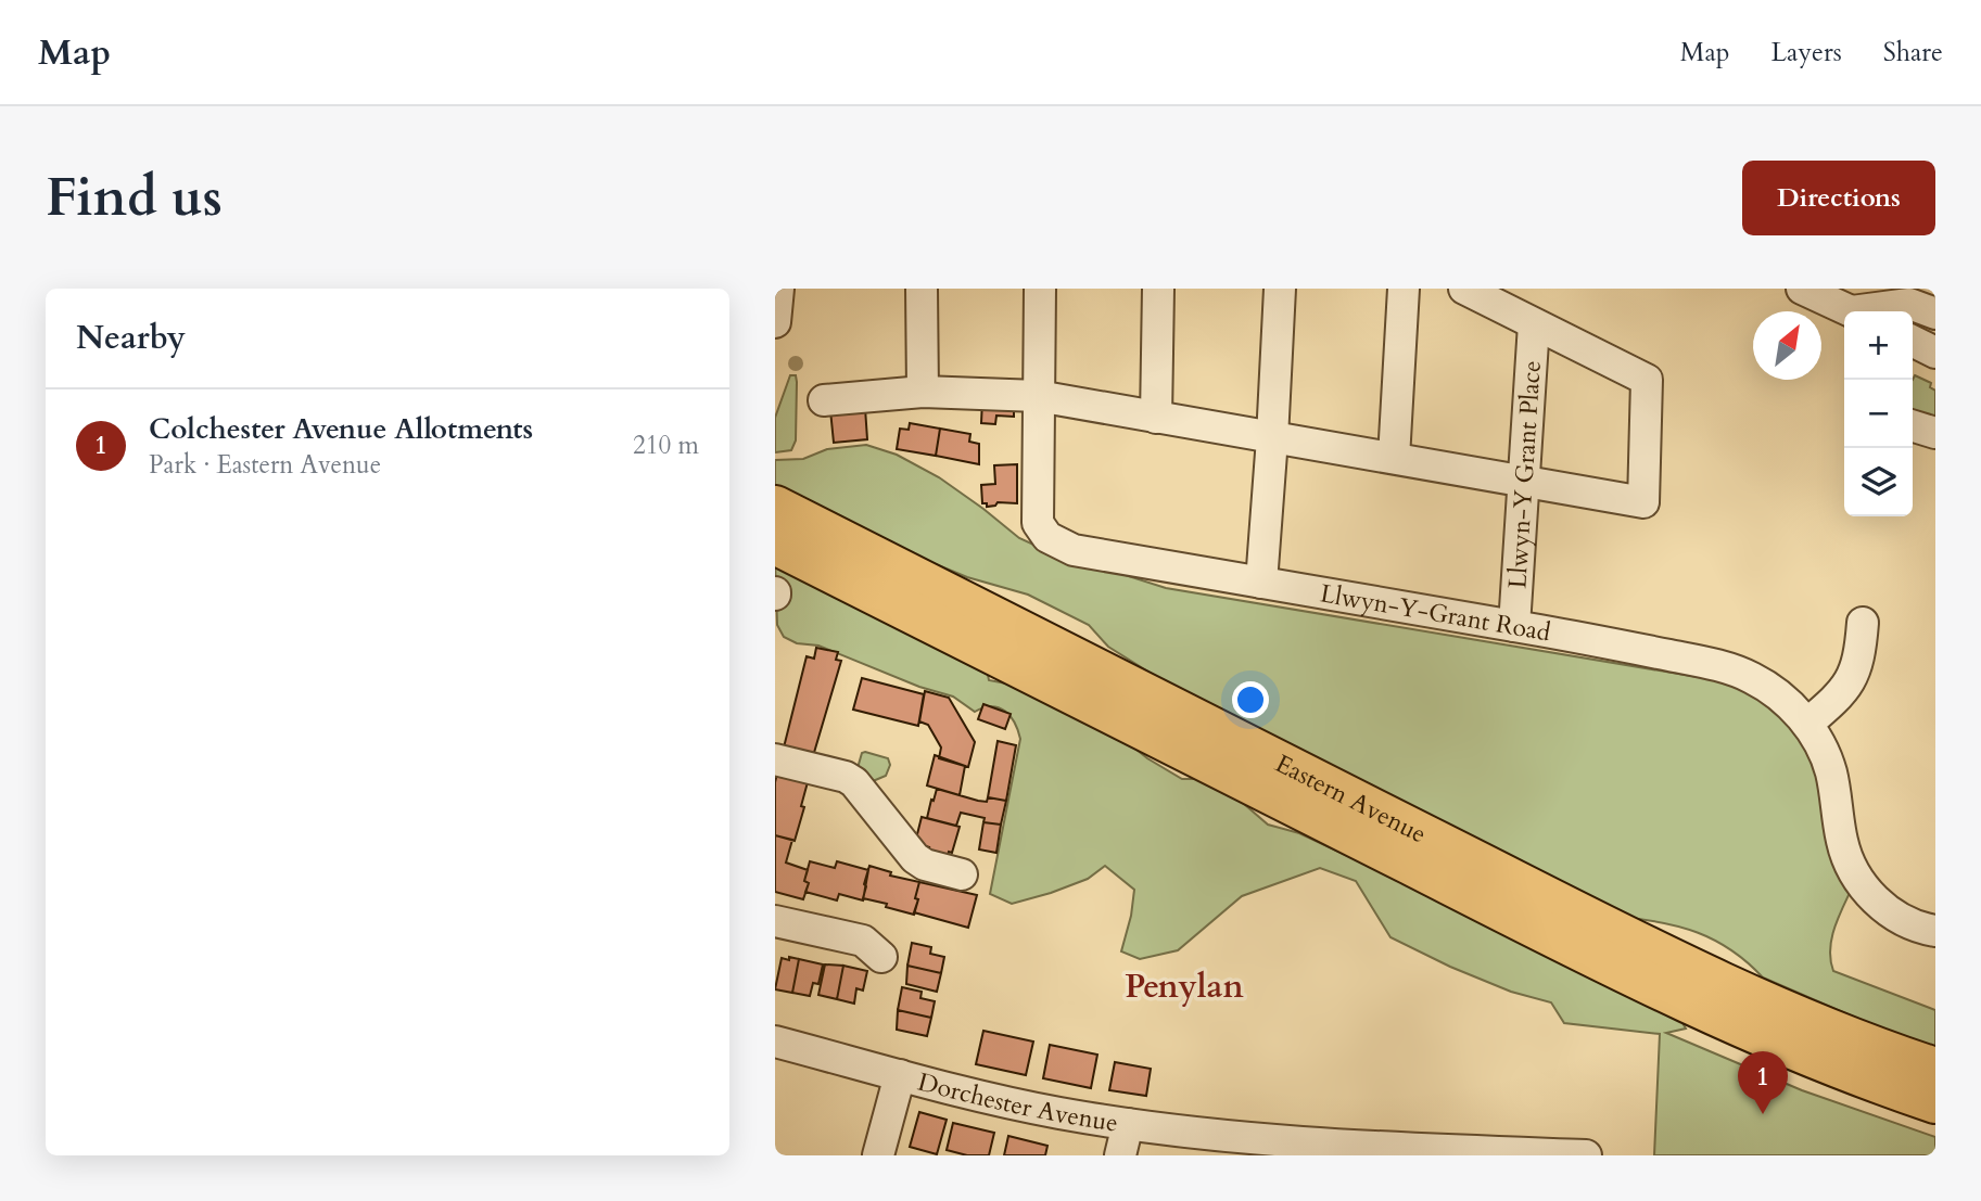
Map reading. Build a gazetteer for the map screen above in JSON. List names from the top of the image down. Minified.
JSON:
{"streets":{"highway":["Eastern Avenue"],"street":["Llwyn-Y Grant Place","Llwyn-Y-Grant Road","Dorchester Avenue"]},"crossings":[["Llwyn-Y Grant Place","Llwyn-Y-Grant Road"]],"districts":["Penylan"],"north":"top right","page":{"header":"Map","nav":["Map","Layers","Share"],"buttons":"Directions","title":"Find us","heading":"Nearby","map_buttons":["+","−"],"list":[{"mark":"1","name":"Colchester Avenue Allotments","note":"Park · Eastern Avenue","value":"210 m"}],"pins":"1"}}
